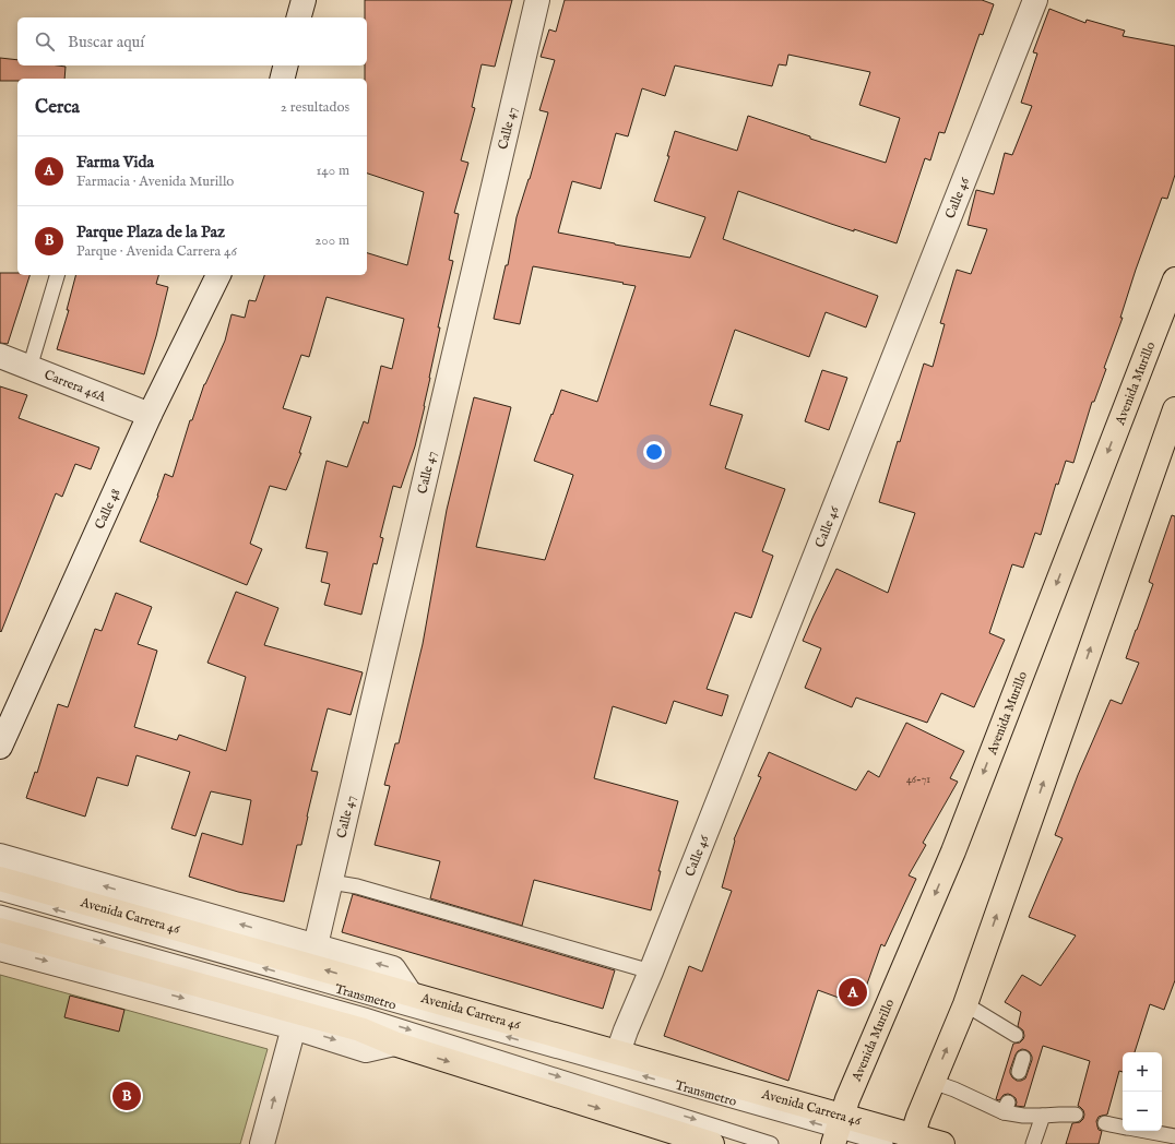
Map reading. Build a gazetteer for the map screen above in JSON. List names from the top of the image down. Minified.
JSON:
{"streets":{"main road":["Avenida Murillo","Avenida Carrera 46"],"street":["Calle 47","Calle 46","Carrera 46A","Calle 48"],"lane":["Transmetro"]},"crossings":[["Calle 46","Avenida Carrera 46"],["Avenida Murillo","Avenida Carrera 46"],["Avenida Murillo","Transmetro"],["Carrera 46A","Calle 48"],["Avenida Carrera 46","Transmetro"]],"house_numbers":["46-71"],"page":{"search":"Buscar aquí","heading":["Cerca","2 resultados"],"list":[{"mark":"A","name":"Farma Vida","note":"Farmacia · Avenida Murillo","value":"140 m"},{"mark":"B","name":"Parque Plaza de la Paz","note":"Parque · Avenida Carrera 46","value":"200 m"}],"pins":["A","B"],"map_buttons":["+","−"]}}
